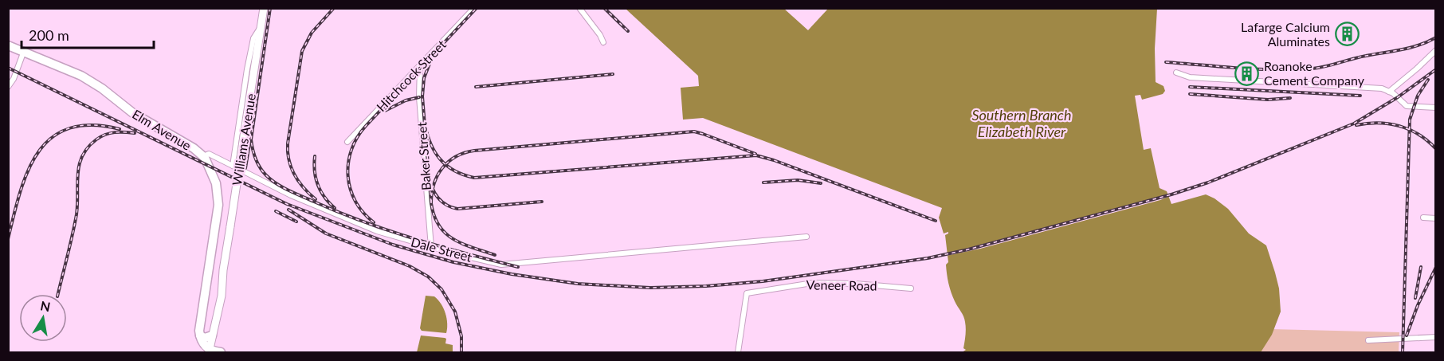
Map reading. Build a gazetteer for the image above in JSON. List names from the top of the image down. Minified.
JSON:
{"streets":{"main road":["Elm Avenue"],"street":["Hitchcock Street","Williams Avenue","Baker Street","Dale Street","Veneer Road"]},"crossings":[["Hitchcock Street","Baker Street"],["Elm Avenue","Dale Street"],["Baker Street","Dale Street"]],"water":["Southern Branch Elizabeth River"],"places":{"building":["Lafarge Calcium Aluminates","Roanoke Cement Company"]},"scale_bar":"200 m","north":"top"}
